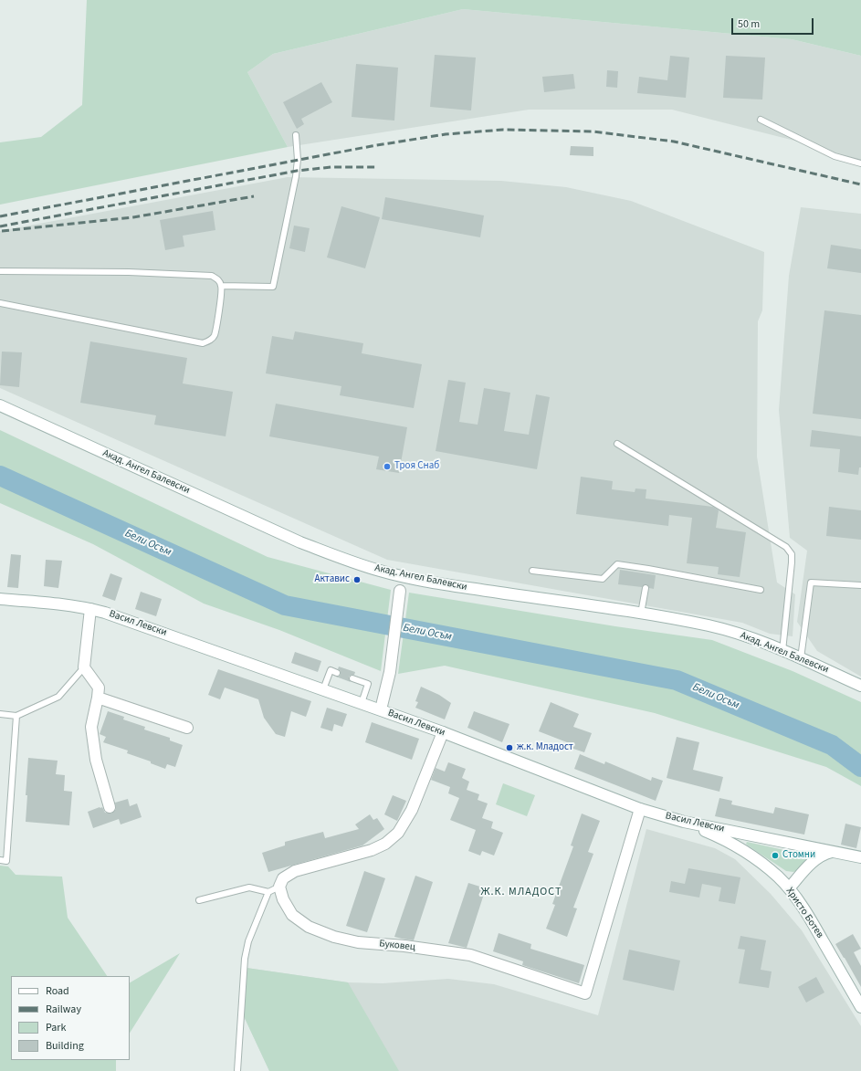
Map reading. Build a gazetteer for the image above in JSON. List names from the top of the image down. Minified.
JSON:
{"streets":{"street":["Акад. Ангел Балевски","Васил Левски","Христо Ботев","Буковец"]},"crossings":[["Васил Левски","Христо Ботев"],["Васил Левски","Буковец"]],"districts":["Ж.К. МЛАДОСТ"],"water":["Бели Осъм"],"places":["Троя Снаб","Актавис","ж.к. Младост","Стомни"],"legend":["Road","Railway","Park","Building"],"scale_bar":"50 m"}
